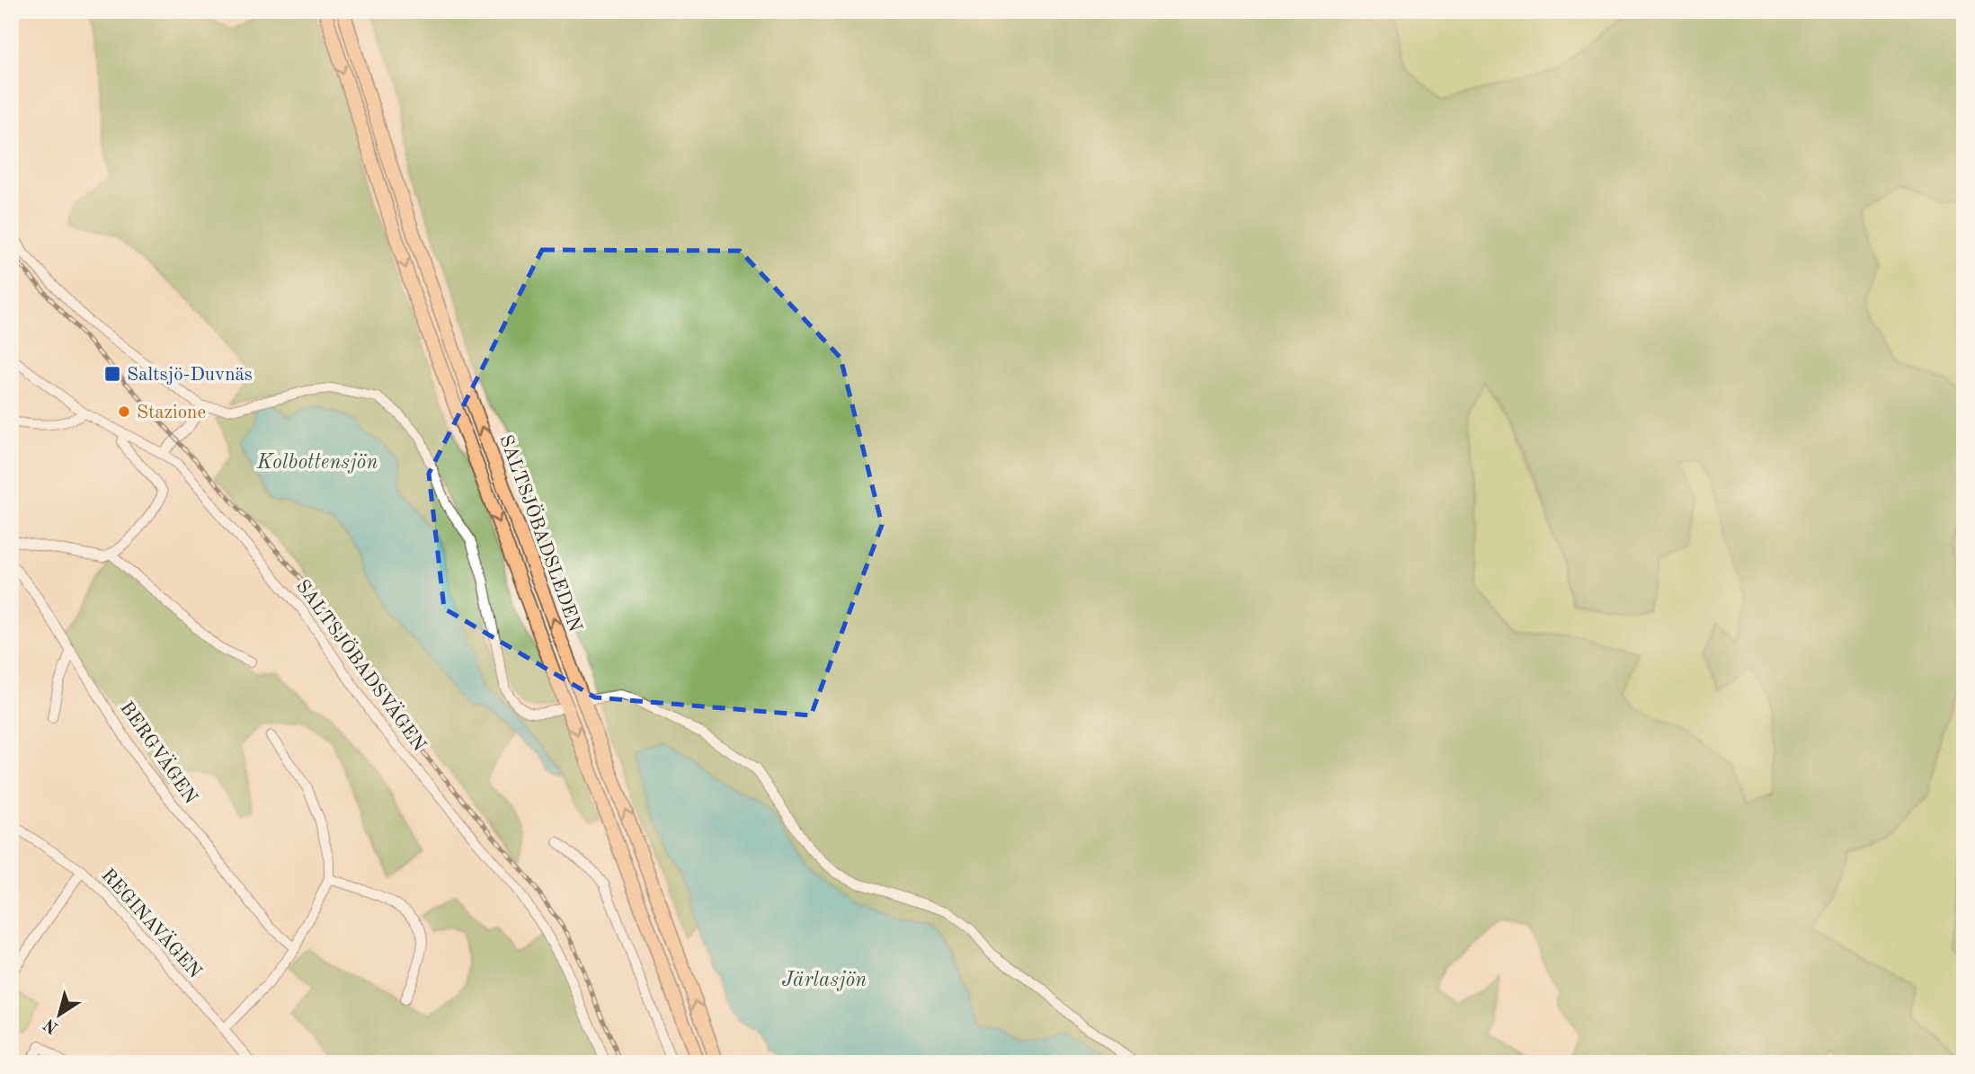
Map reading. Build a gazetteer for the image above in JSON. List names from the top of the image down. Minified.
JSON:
{"streets":{"highway":["SALTSJÖBADSLEDEN"],"street":["SALTSJÖBADSVÄGEN","BERGVÄGEN","REGINAVÄGEN"]},"water":["Kolbottensjön","Järlasjön"],"places":{"transit":["Saltsjö-Duvnäs"],"other":["Stazione"]},"north":"bottom left"}
